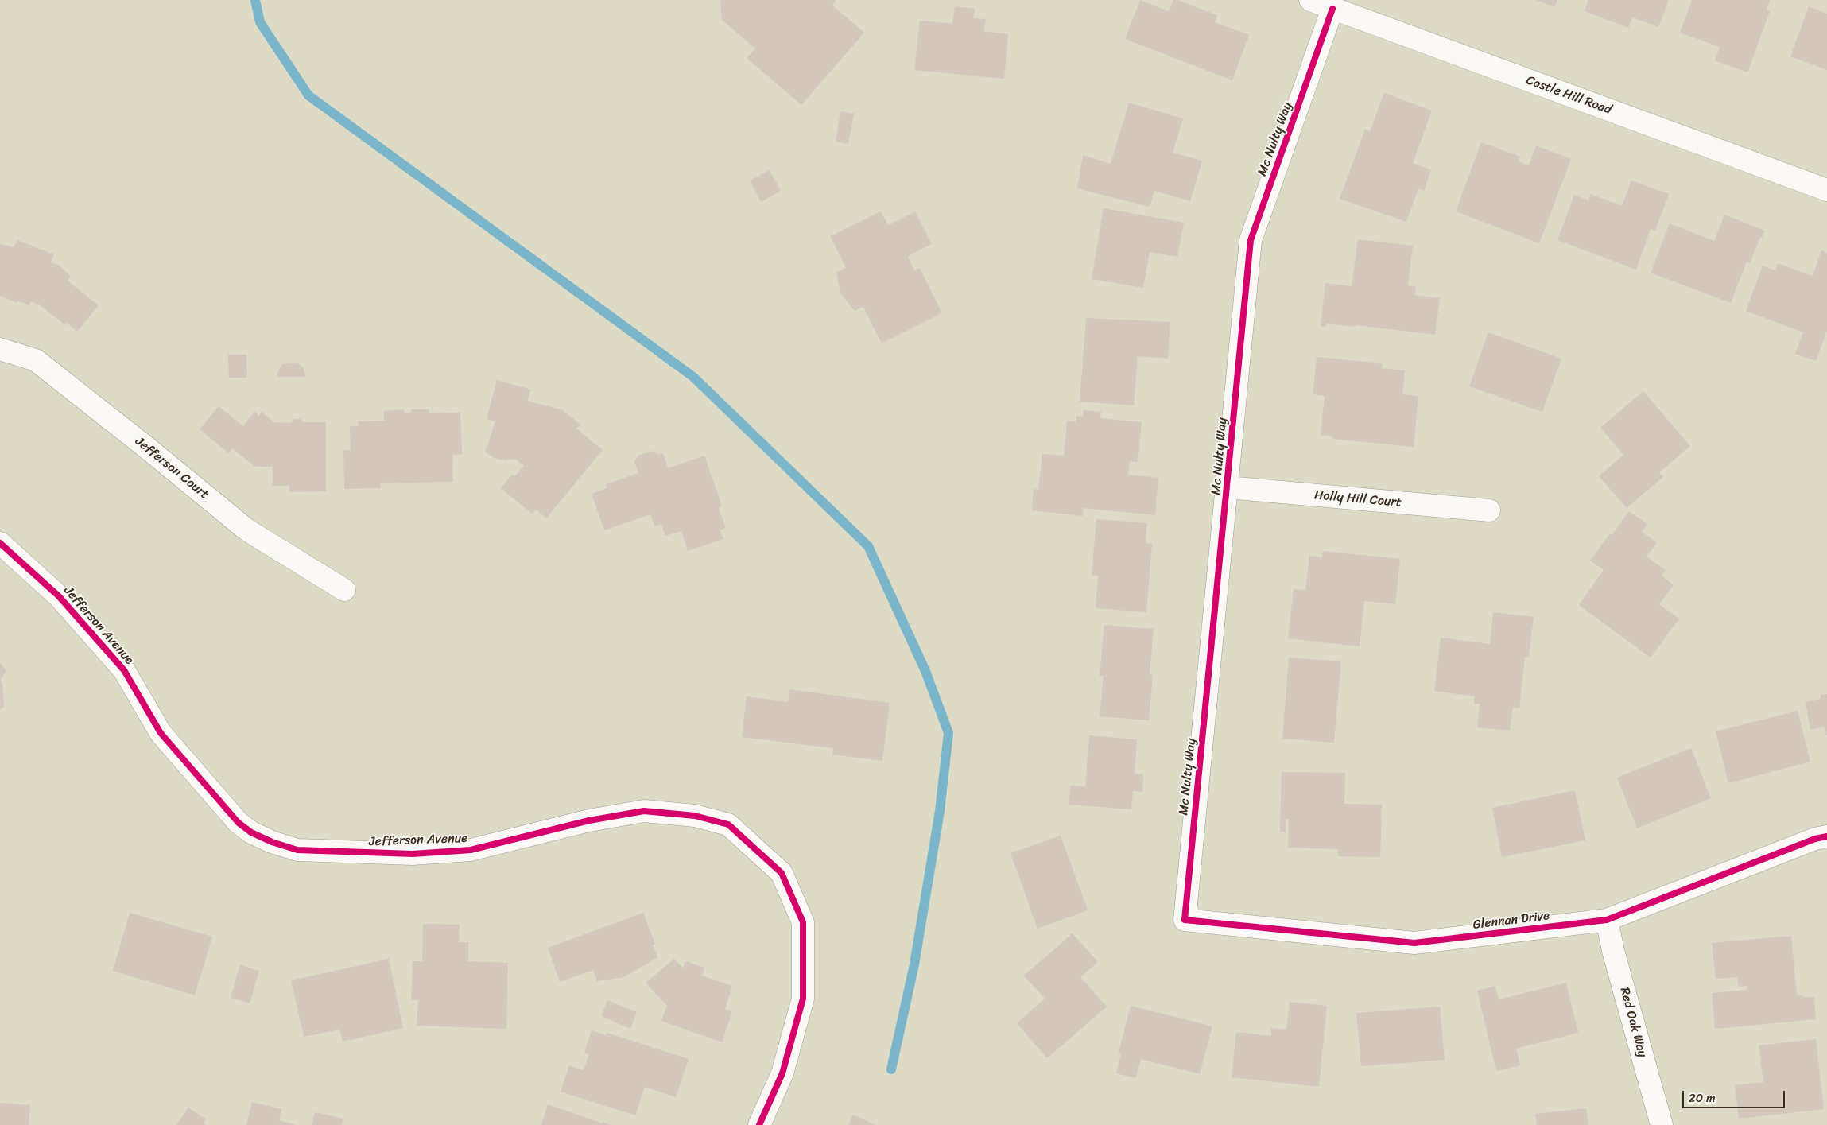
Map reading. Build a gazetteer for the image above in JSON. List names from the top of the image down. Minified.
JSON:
{"streets":{"street":["Castle Hill Road","Mc Nulty Way","Jefferson Court","Holly Hill Court","Jefferson Avenue","Glennan Drive","Red Oak Way"]},"crossings":[["Castle Hill Road","Mc Nulty Way"],["Mc Nulty Way","Holly Hill Court"],["Mc Nulty Way","Glennan Drive"],["Glennan Drive","Red Oak Way"]],"scale_bar":"20 m"}
